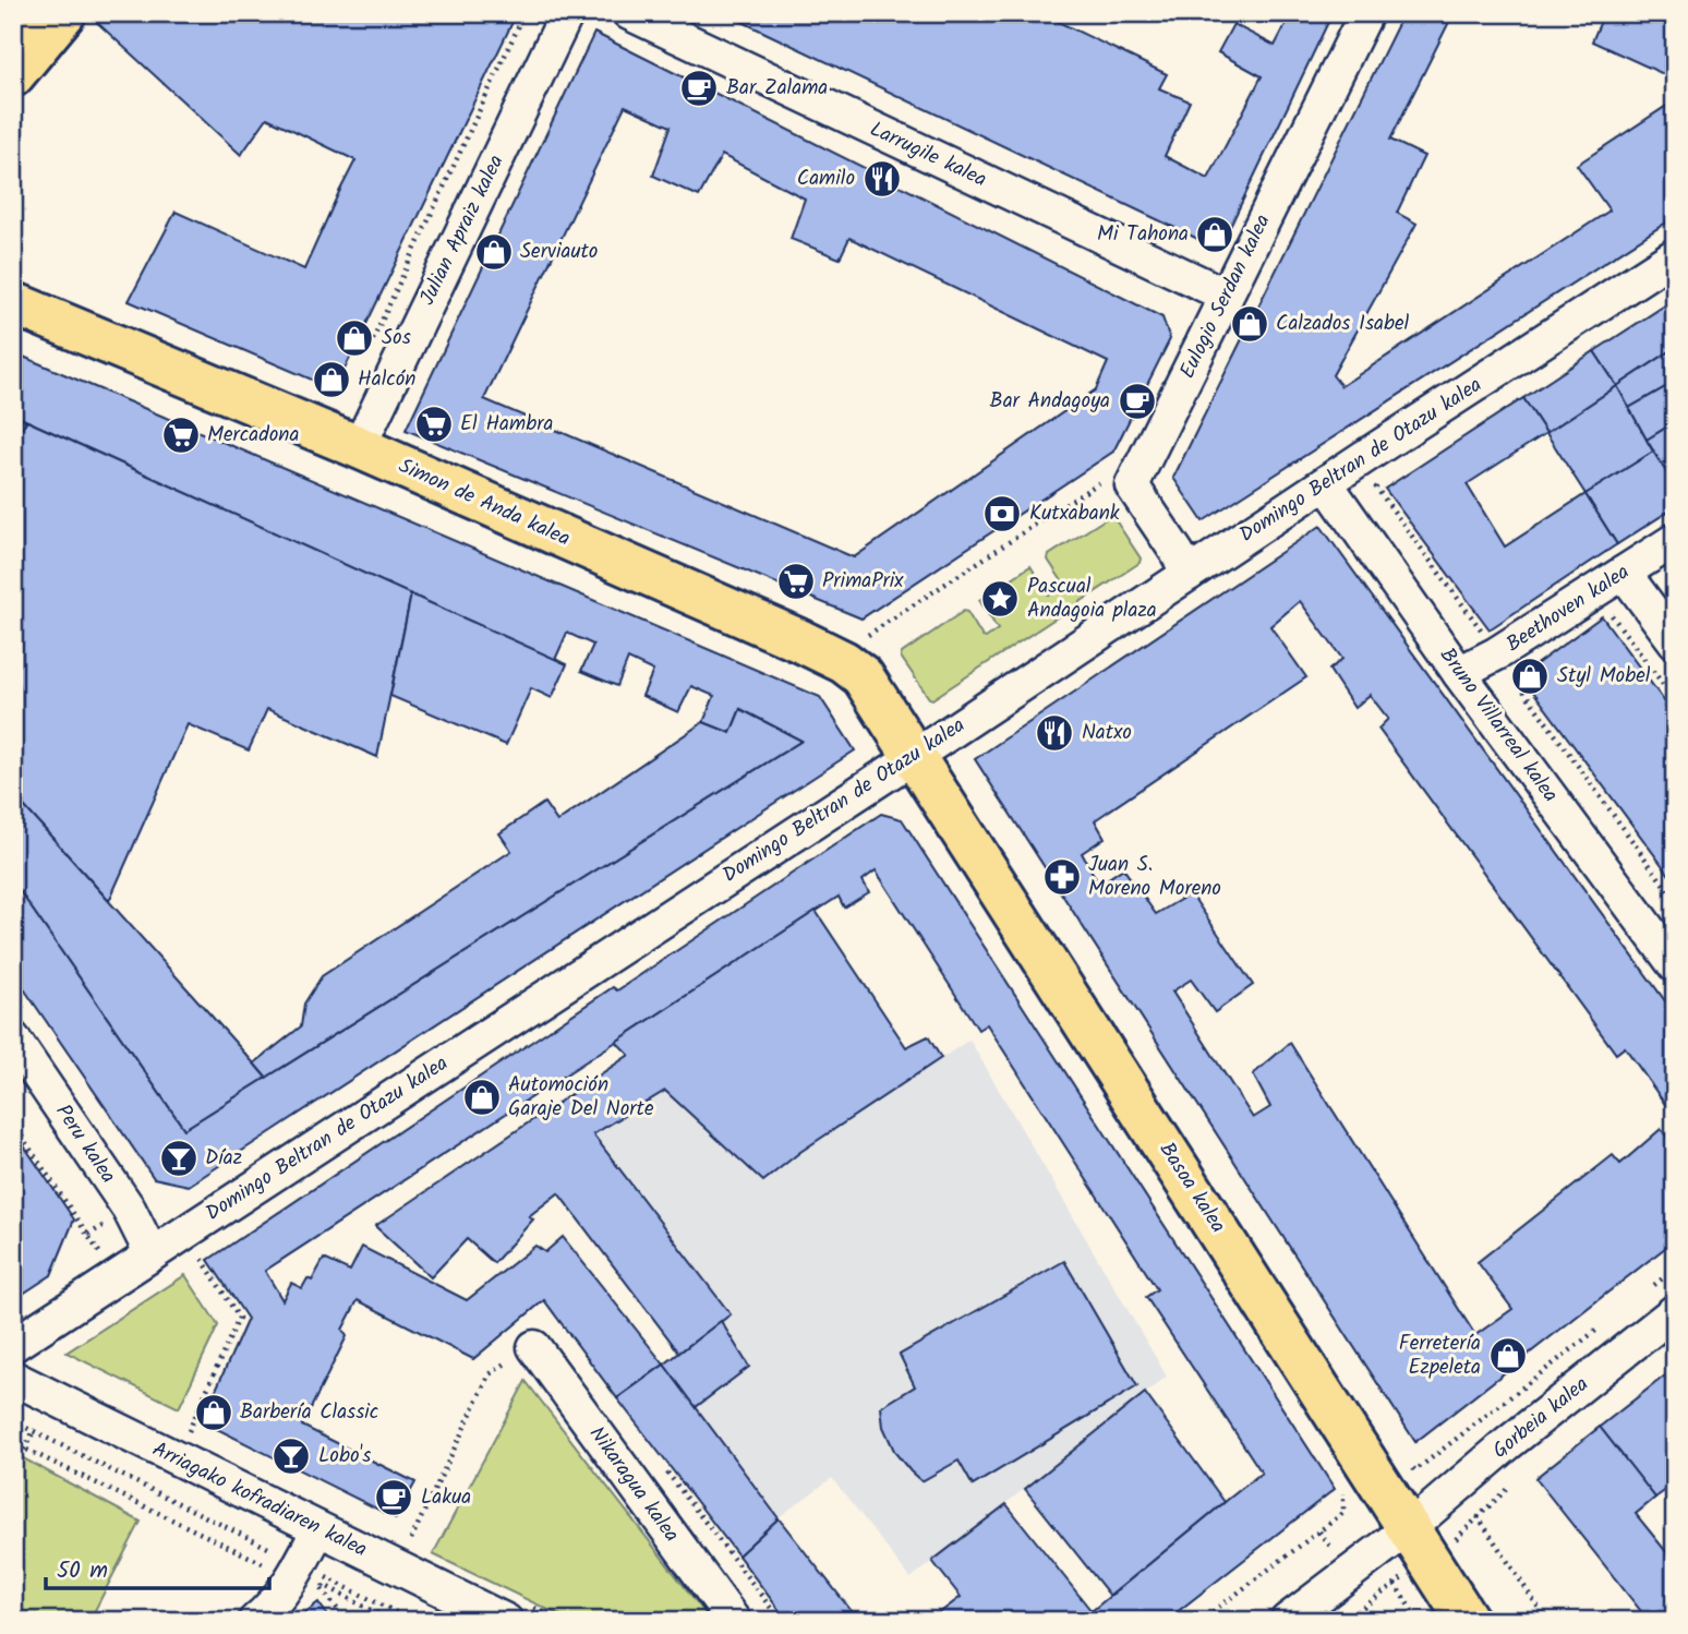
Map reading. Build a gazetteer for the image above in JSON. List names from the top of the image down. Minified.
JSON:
{"streets":{"main road":["Simon de Anda kalea","Basoa kalea"],"street":["Larrugile kalea","Julian Apraiz kalea","Eulogio Serdan kalea","Domingo Beltran de Otazu kalea","Beethoven kalea","Bruno Villarreal kalea","Peru kalea","Gorbeia kalea","Nikaragua kalea","Arriagako kofradiaren kalea"]},"crossings":[["Larrugile kalea","Eulogio Serdan kalea"],["Julian Apraiz kalea","Simon de Anda kalea"],["Eulogio Serdan kalea","Domingo Beltran de Otazu kalea"],["Domingo Beltran de Otazu kalea","Simon de Anda kalea"],["Domingo Beltran de Otazu kalea","Bruno Villarreal kalea"],["Domingo Beltran de Otazu kalea","Peru kalea"],["Domingo Beltran de Otazu kalea","Basoa kalea"],["Simon de Anda kalea","Basoa kalea"],["Beethoven kalea","Bruno Villarreal kalea"],["Basoa kalea","Gorbeia kalea"]],"places":{"cafe":["Bar Zalama","Bar Andagoya","Lakua"],"restaurant":["Camilo","Natxo"],"shop":["Mi Tahona","Serviauto","Calzados Isabel","Sos","Halcón","Styl Mobel","Automoción Garaje Del Norte","Ferretería Ezpeleta","Barbería Classic"],"supermarket":["El Hambra","Mercadona","PrimaPrix"],"bank":["Kutxabank"],"place":["Pascual Andagoia plaza"],"pharmacy":["Juan S. Moreno Moreno"],"bar":["Díaz","Lobo's"]},"scale_bar":"50 m"}
